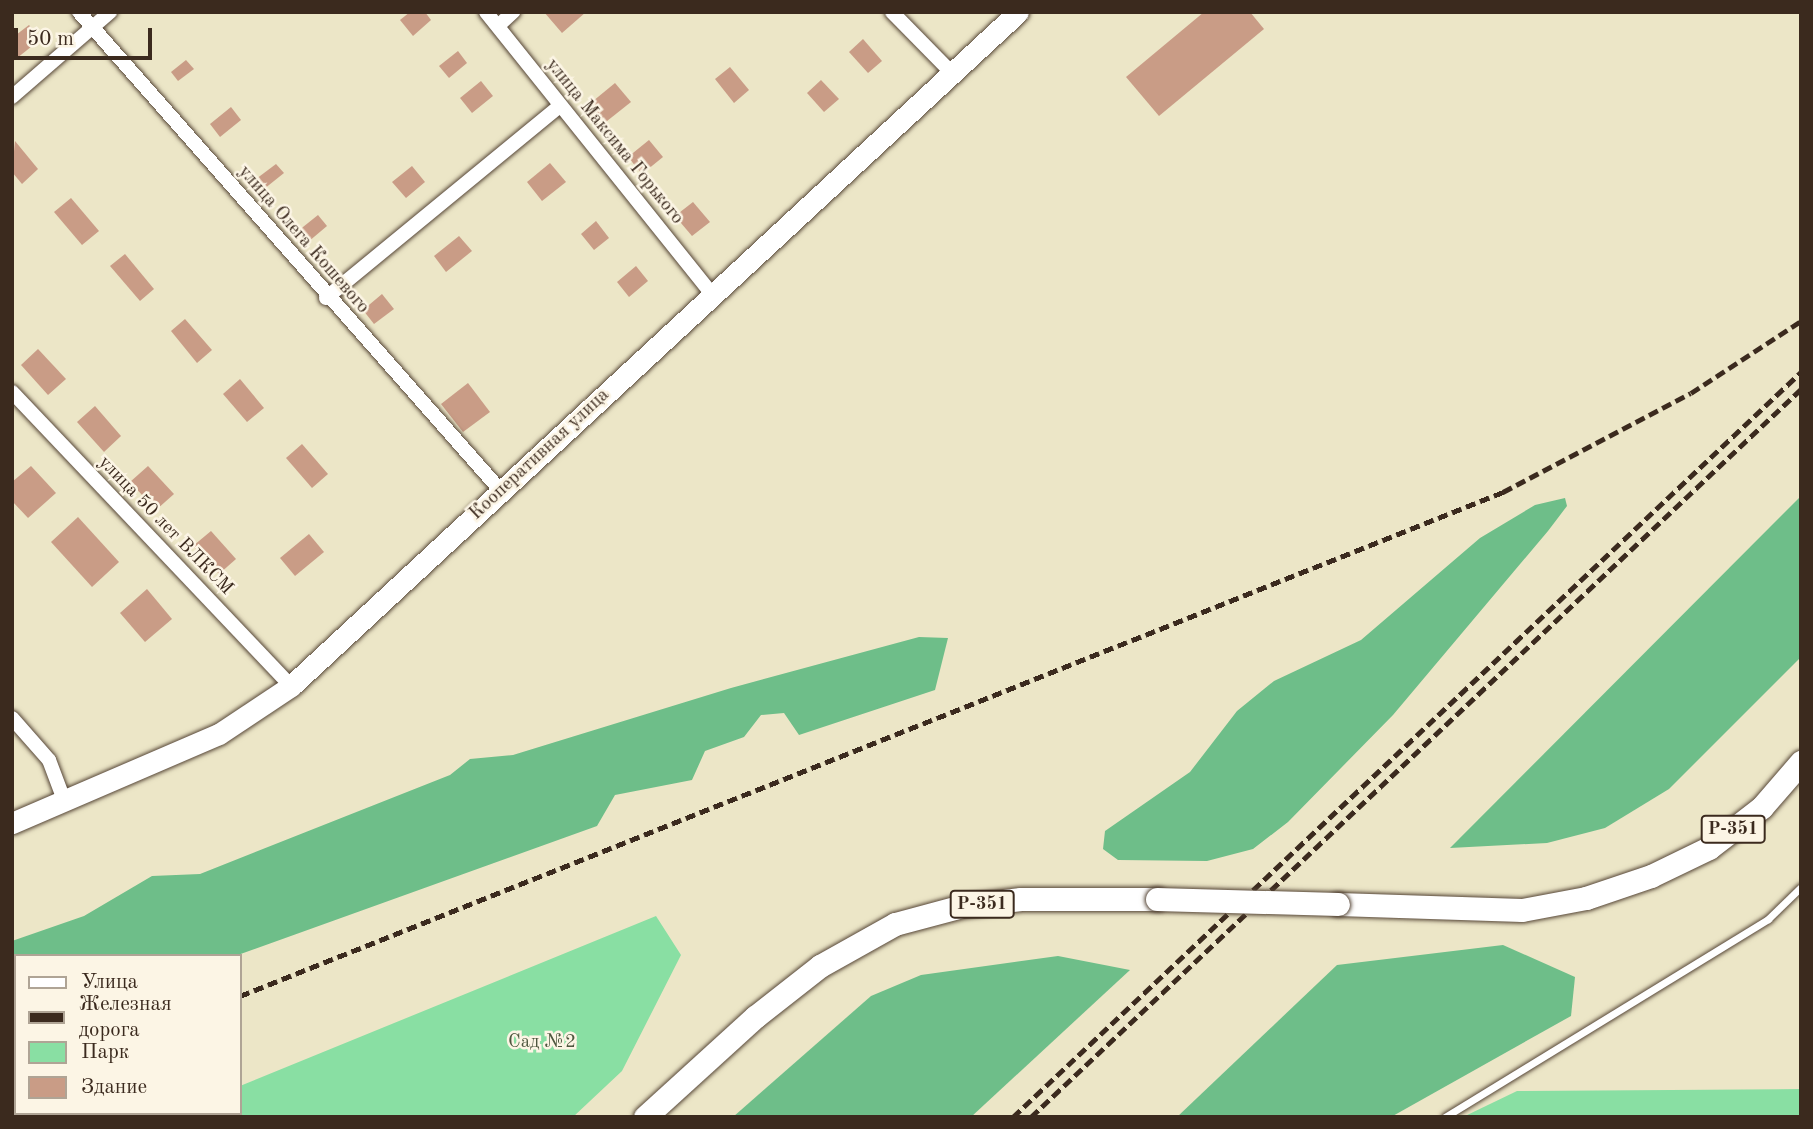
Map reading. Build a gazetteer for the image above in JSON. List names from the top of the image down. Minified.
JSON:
{"streets":{"main road":["Кооперативная улица","Р-351"],"street":["улица Максима Горького","улица Олега Кошевого","улица 50 лет ВЛКСМ"]},"crossings":[["улица Максима Горького","Кооперативная улица"],["улица Олега Кошевого","Кооперативная улица"],["Кооперативная улица","улица 50 лет ВЛКСМ"]],"parks":["Сад №2"],"legend":["Улица","Железная дорога","Парк","Здание"],"scale_bar":"50 m"}
